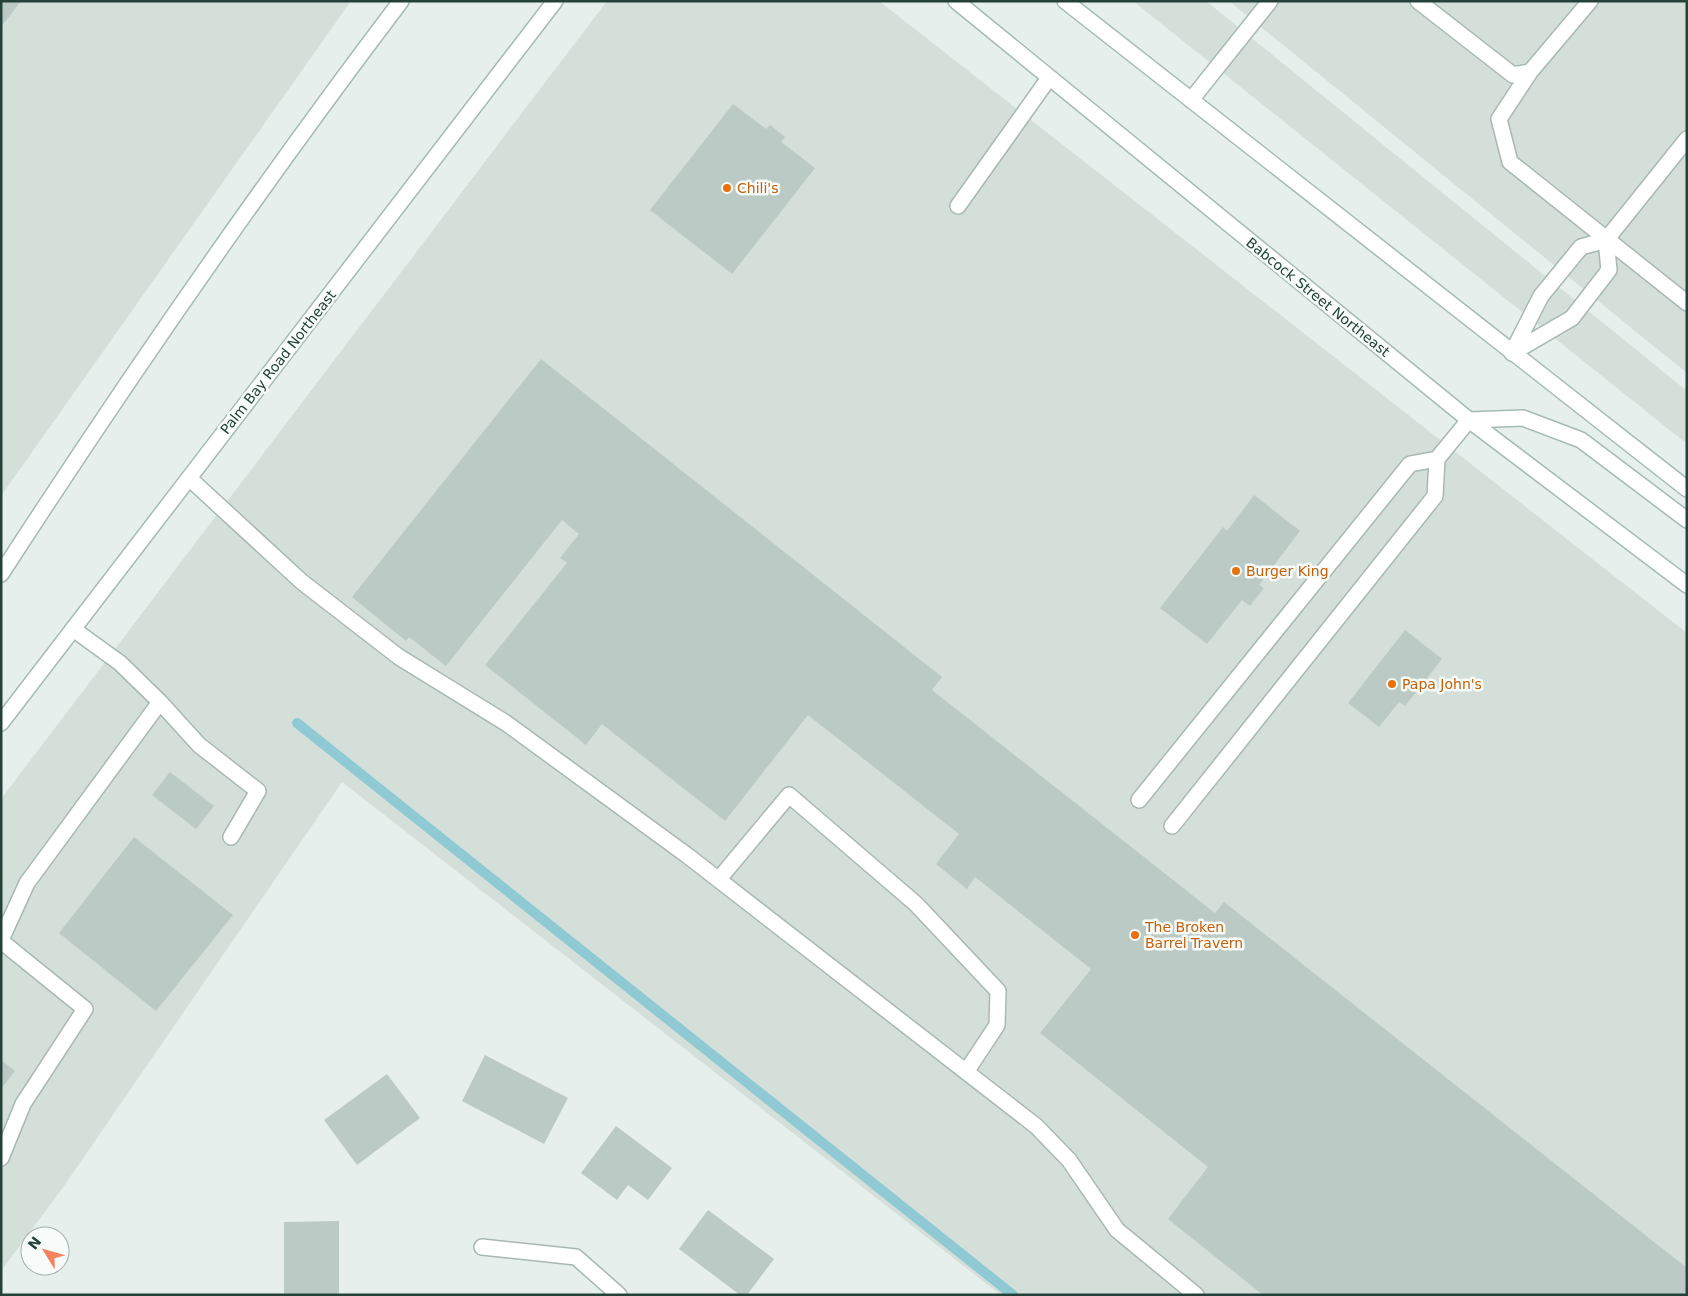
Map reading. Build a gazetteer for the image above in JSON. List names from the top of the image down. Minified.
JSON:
{"streets":{"main road":["Babcock Street Northeast","Palm Bay Road Northeast"]},"places":["Chili's","Burger King","Papa John's","The Broken Barrel Travern"],"north":"top left"}
